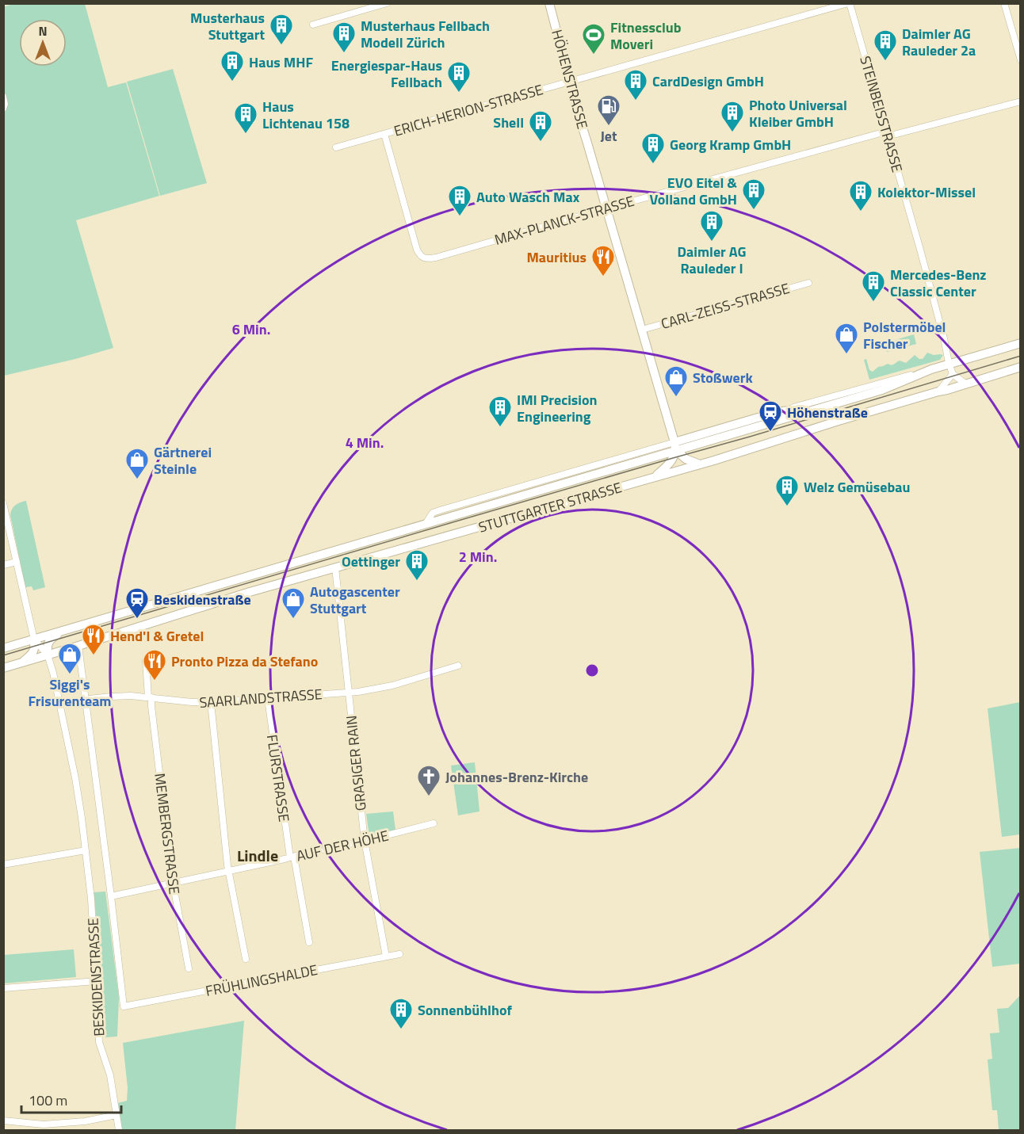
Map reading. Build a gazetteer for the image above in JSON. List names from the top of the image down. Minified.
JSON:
{"streets":{"main road":["HÖHENSTRASSE","STUTTGARTER STRASSE"],"street":["ERICH-HERION-STRASSE","STEINBEISSTRASSE","MAX-PLANCK-STRASSE","CARL-ZEISS-STRASSE","SAARLANDSTRASSE","GRASIGER RAIN","FLURSTRASSE","MEMBERGSTRASSE","AUF DER HÖHE","BESKIDENSTRASSE","FRÜHLINGSHALDE"]},"crossings":[["HÖHENSTRASSE","ERICH-HERION-STRASSE"],["HÖHENSTRASSE","MAX-PLANCK-STRASSE"],["HÖHENSTRASSE","CARL-ZEISS-STRASSE"],["HÖHENSTRASSE","STUTTGARTER STRASSE"],["ERICH-HERION-STRASSE","STEINBEISSTRASSE"],["ERICH-HERION-STRASSE","MAX-PLANCK-STRASSE"],["STEINBEISSTRASSE","MAX-PLANCK-STRASSE"],["STEINBEISSTRASSE","STUTTGARTER STRASSE"],["STUTTGARTER STRASSE","GRASIGER RAIN"],["STUTTGARTER STRASSE","BESKIDENSTRASSE"],["SAARLANDSTRASSE","GRASIGER RAIN"],["SAARLANDSTRASSE","FLURSTRASSE"],["SAARLANDSTRASSE","MEMBERGSTRASSE"],["SAARLANDSTRASSE","BESKIDENSTRASSE"],["GRASIGER RAIN","AUF DER HÖHE"],["GRASIGER RAIN","FRÜHLINGSHALDE"],["FLURSTRASSE","AUF DER HÖHE"],["MEMBERGSTRASSE","AUF DER HÖHE"],["AUF DER HÖHE","BESKIDENSTRASSE"],["BESKIDENSTRASSE","FRÜHLINGSHALDE"]],"districts":["Lindle"],"places":{"building":["Musterhaus Stuttgart","Musterhaus Fellbach Modell Zürich","Daimler AG Rauleder 2a","Haus MHF","Energiespar-Haus Fellbach","CardDesign GmbH","Photo Universal Kleiber GmbH","Haus Lichtenau 158","Shell","Georg Kramp GmbH","EVO Eitel & Volland GmbH","Kolektor-Missel","Auto Wasch Max","Daimler AG Rauleder I","Mercedes-Benz Classic Center","IMI Precision Engineering","Welz Gemüsebau","Oettinger","Sonnenbühlhof"],"sports":["Fitnessclub Moveri"],"fuel station":["Jet"],"restaurant":["Mauritius","Hend'l & Gretel","Pronto Pizza da Stefano"],"shop":["Polstermöbel Fischer","Stoßwerk","Gärtnerei Steinle","Autogascenter Stuttgart","Siggi's Frisurenteam"],"station":["Höhenstraße","Beskidenstraße"],"church":["Johannes-Brenz-Kirche"]},"scale_bar":"100 m","north":"top","rings":["6 Min.","4 Min.","2 Min."]}
